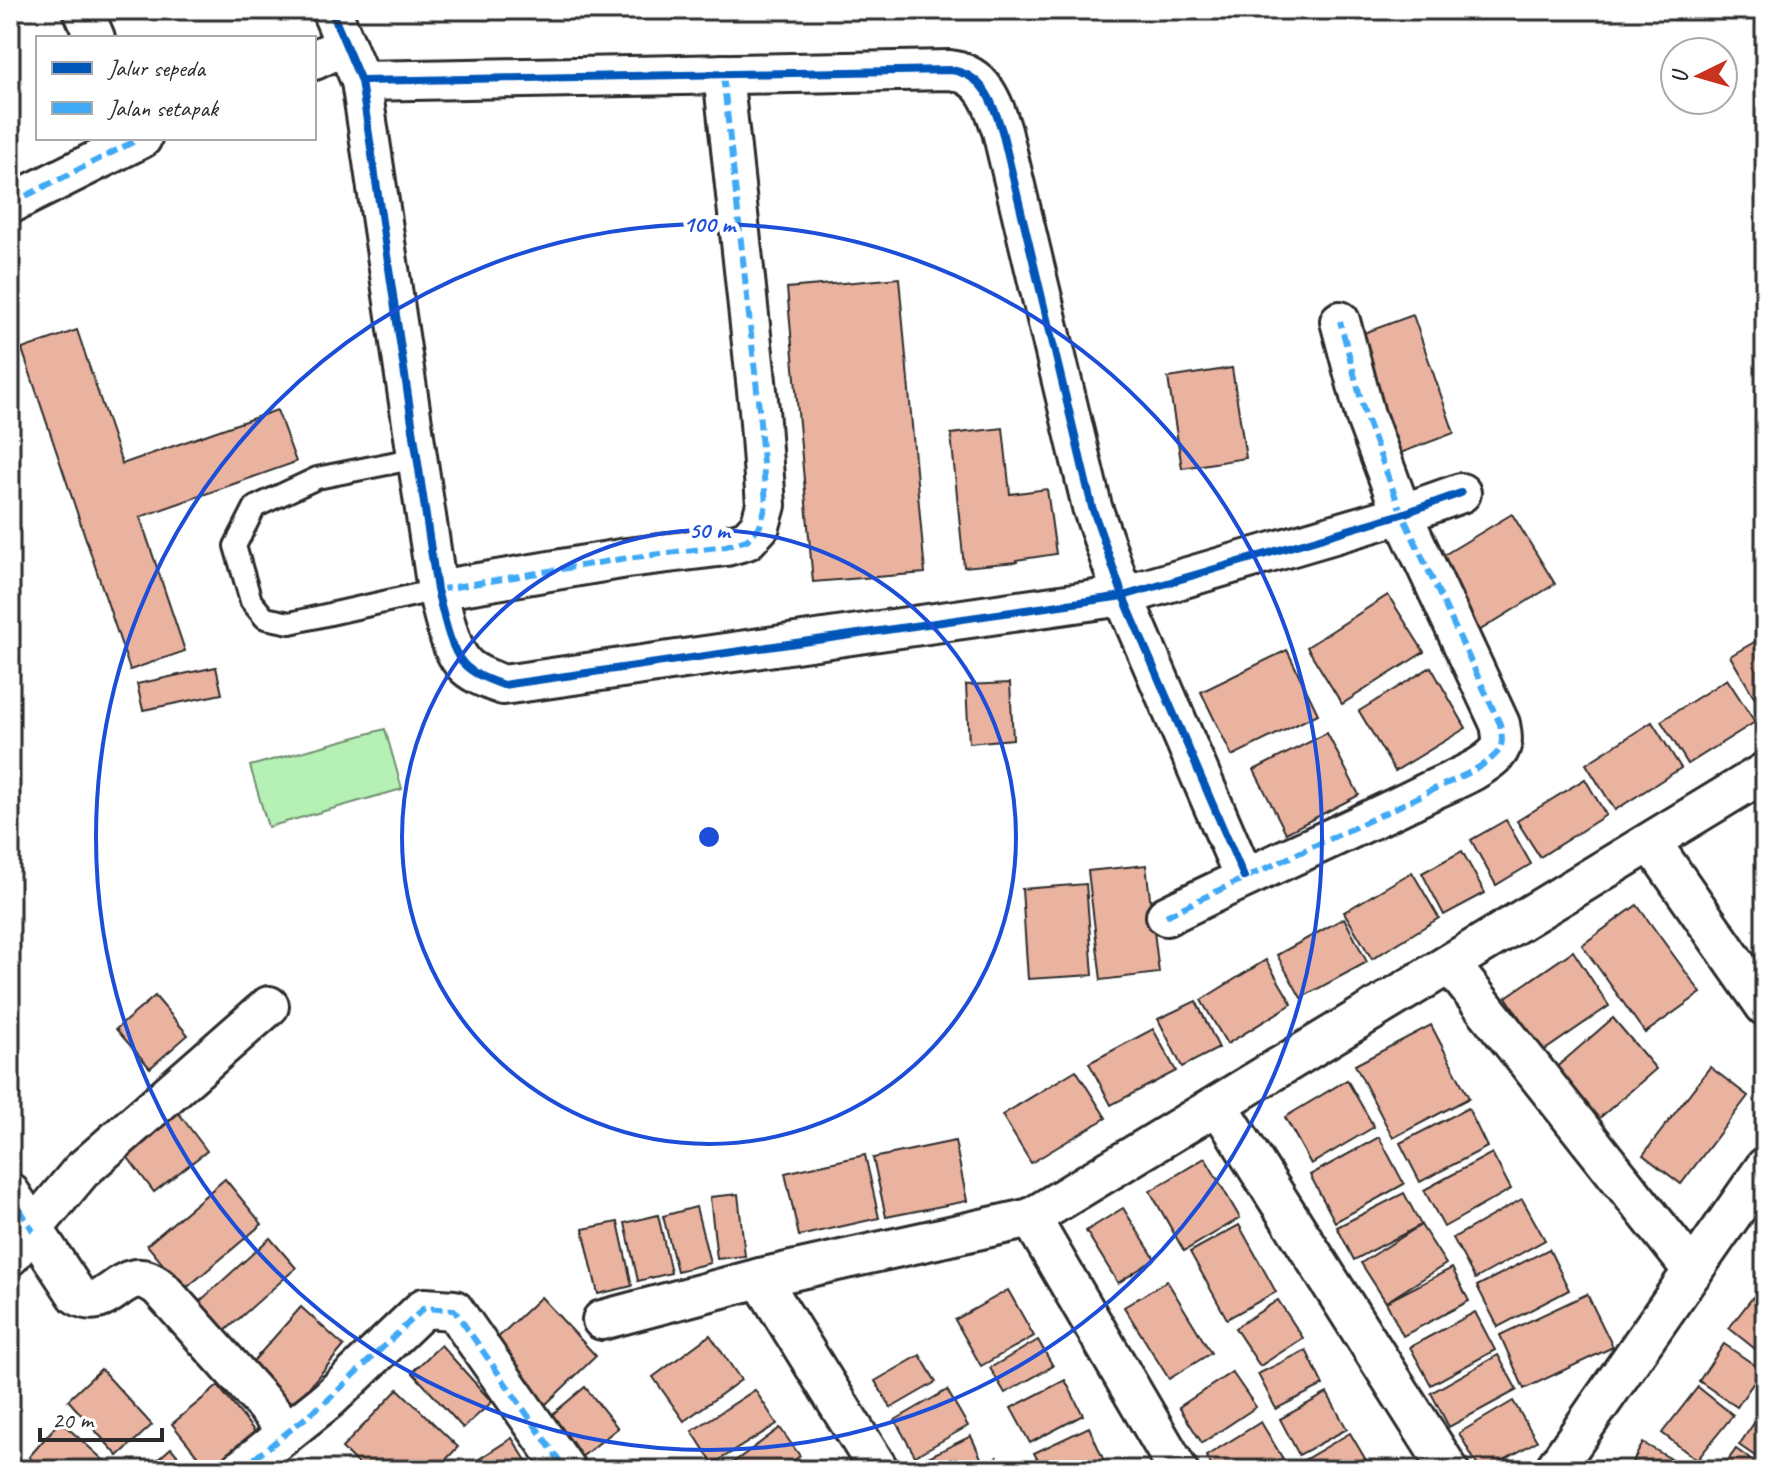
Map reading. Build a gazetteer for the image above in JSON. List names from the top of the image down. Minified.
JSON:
{"legend":["Jalur sepeda","Jalan setapak"],"scale_bar":"20 m","north":"left","rings":["100 m","50 m"]}
